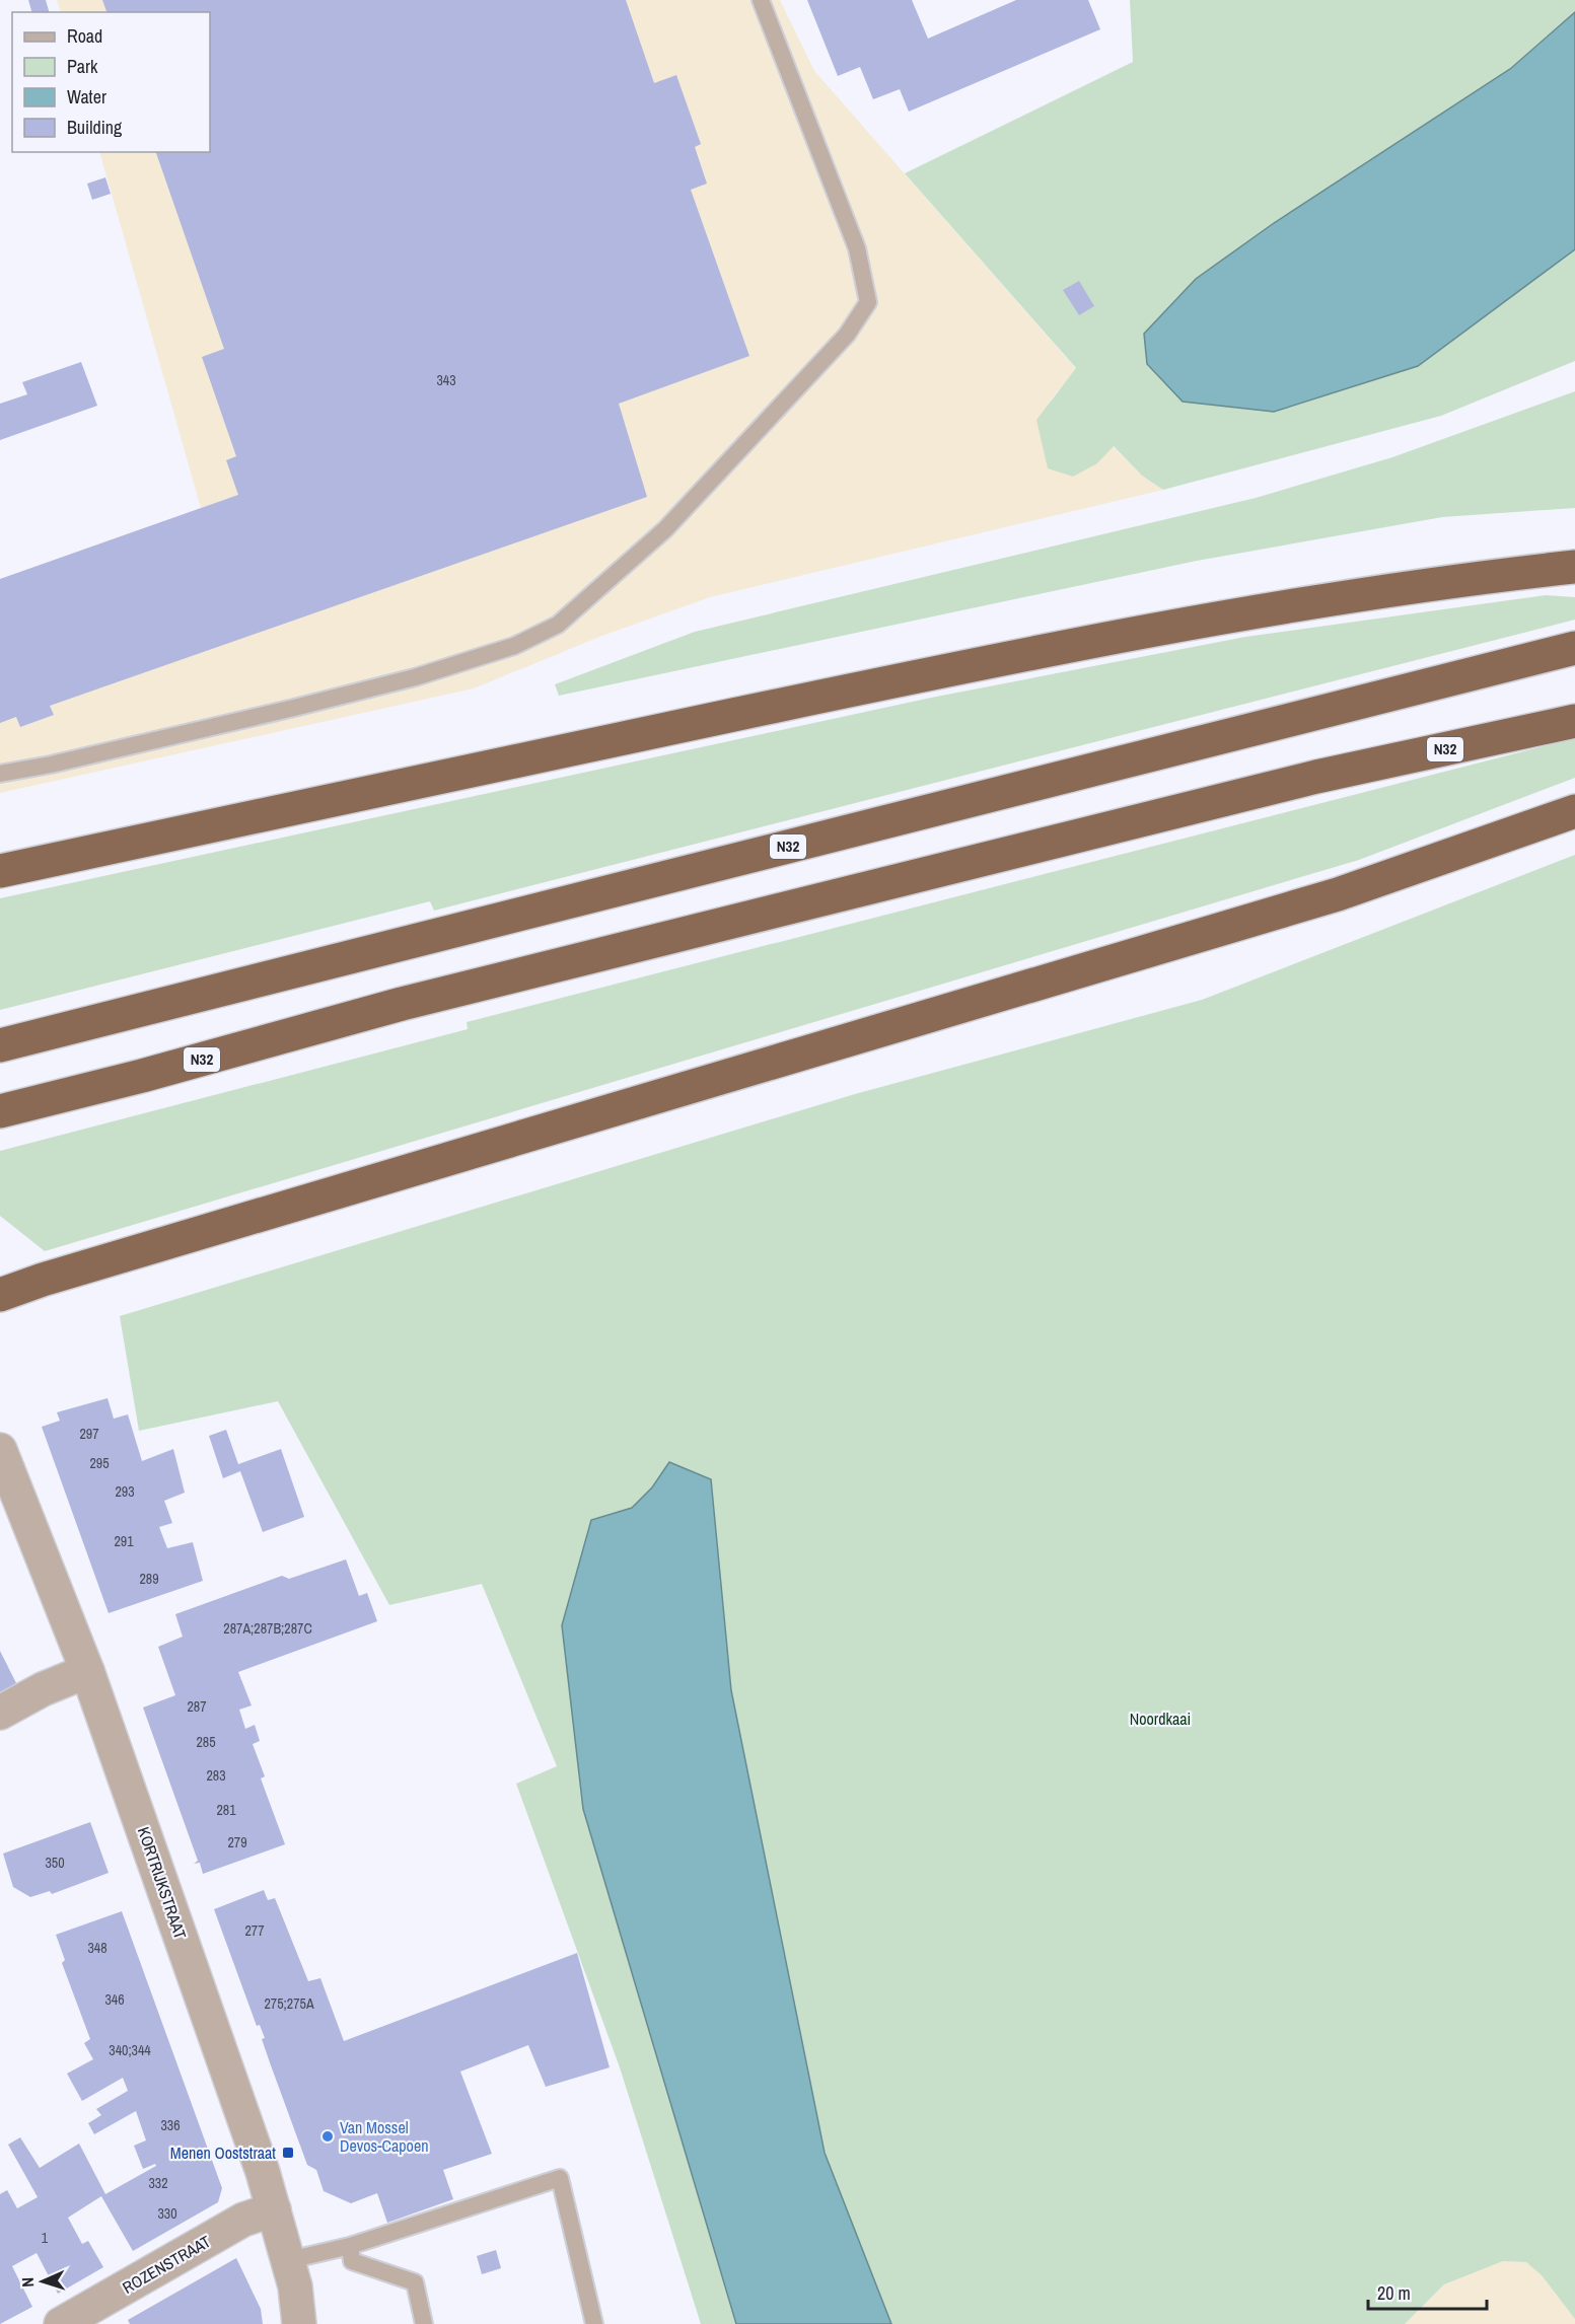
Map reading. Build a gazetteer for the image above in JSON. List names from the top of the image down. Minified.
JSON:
{"streets":{"highway":["N32"],"street":["KORTRIJKSTRAAT","ROZENSTRAAT"]},"crossings":[["KORTRIJKSTRAAT","ROZENSTRAAT"]],"parks":["Noordkaai"],"places":{"other":["Van Mossel Devos-Capoen"],"transit":["Menen Ooststraat"]},"house_numbers":["343","297","295","293","291","289","287A;287B;287C","287","285","283","281","279","350","277","348","346","275;275A","340;344","336","332","330","1"],"legend":["Road","Park","Water","Building"],"scale_bar":"20 m","north":"left"}
